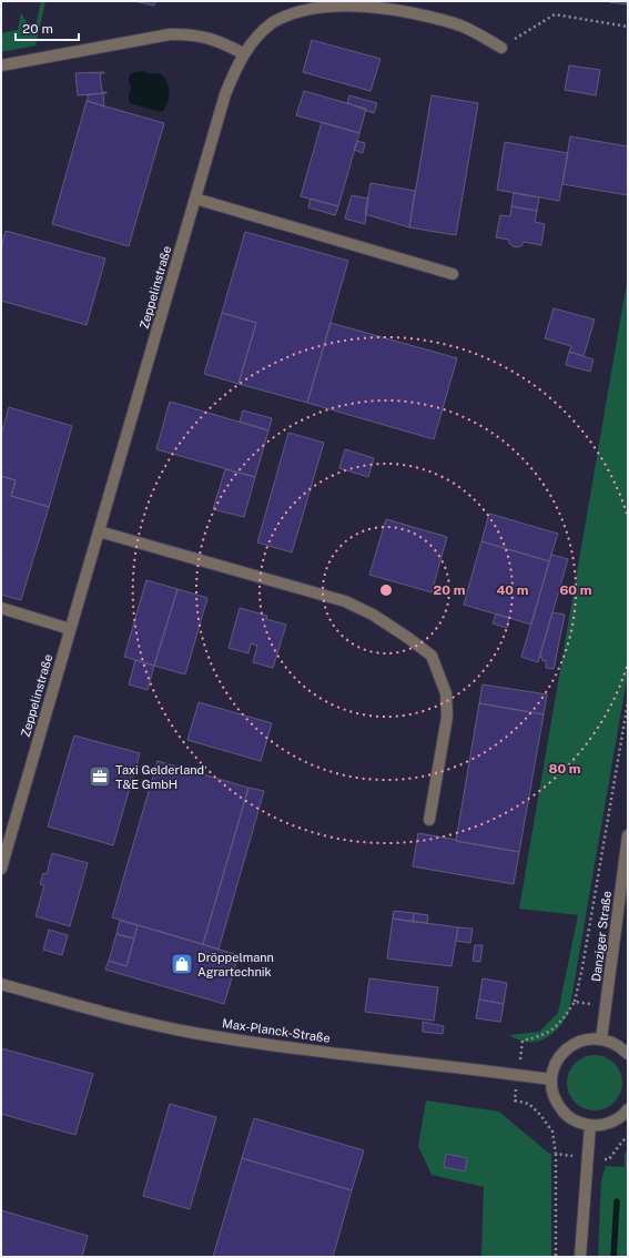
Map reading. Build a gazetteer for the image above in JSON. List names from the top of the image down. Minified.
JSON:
{"streets":{"street":["Zeppelinstraße","Danziger Straße","Max-Planck-Straße"]},"places":{"office":["Taxi Gelderland T&E GmbH"],"shop":["Dröppelmann Agrartechnik"]},"scale_bar":"20 m","rings":["20 m","40 m","60 m","80 m"]}
